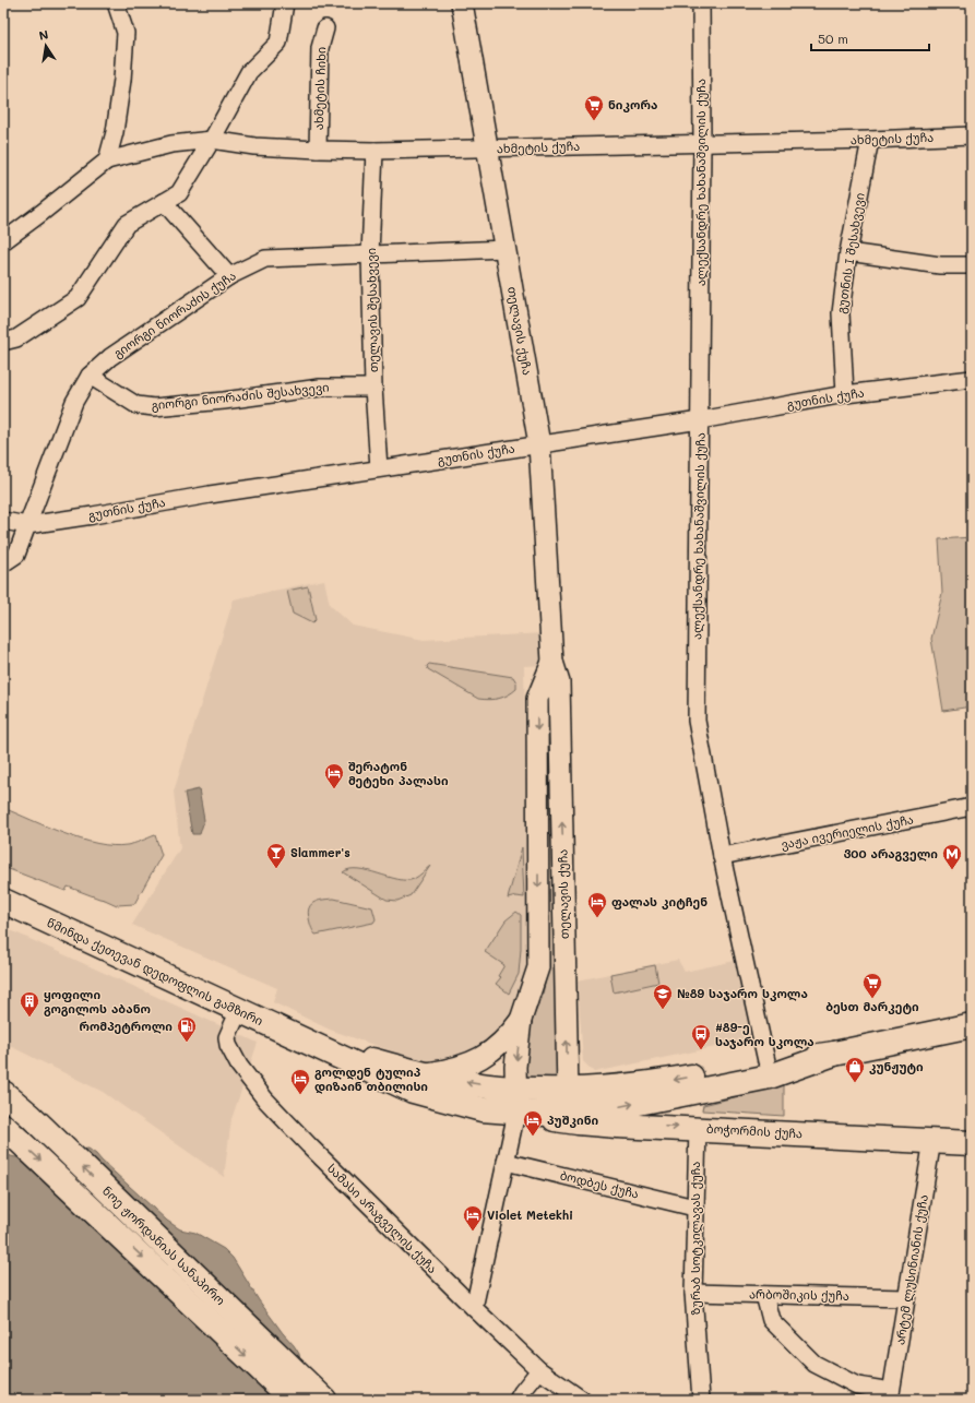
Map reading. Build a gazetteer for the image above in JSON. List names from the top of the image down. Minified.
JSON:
{"streets":{"main road":["წმინდა ქეთევან დედოფლის გამზირი","ბოჭორმის ქუჩა","ნოე ჟორდანიას სანაპირო"],"street":["ახმეტის ჩიხი","ახმეტის ქუჩა","ალექსანდრე ხახანაშვილის ქუჩა","გუთნის I შესახვევი","თელავის შესახვევი","გიორგი ნიორაძის ქუჩა","თელავის ქუჩა","გიორგი ნიორაძის შესახვევი","გუთნის ქუჩა","ვაჟა ივერიელის ქუჩა","ბოდბეს ქუჩა","სამასი არაგველის ქუჩა","ზურაბ სოტკილავას ქუჩა","არტემ ლუსინიანის ქუჩა","არბოშიკის ქუჩა"]},"crossings":[["ახმეტის ჩიხი","ახმეტის ქუჩა"],["ახმეტის ქუჩა","ალექსანდრე ხახანაშვილის ქუჩა"],["ახმეტის ქუჩა","გუთნის I შესახვევი"],["ახმეტის ქუჩა","თელავის შესახვევი"],["ახმეტის ქუჩა","თელავის ქუჩა"],["ალექსანდრე ხახანაშვილის ქუჩა","გუთნის ქუჩა"],["ალექსანდრე ხახანაშვილის ქუჩა","ვაჟა ივერიელის ქუჩა"],["ალექსანდრე ხახანაშვილის ქუჩა","წმინდა ქეთევან დედოფლის გამზირი"],["გუთნის I შესახვევი","გუთნის ქუჩა"],["თელავის შესახვევი","გიორგი ნიორაძის ქუჩა"],["თელავის შესახვევი","გიორგი ნიორაძის შესახვევი"],["თელავის შესახვევი","გუთნის ქუჩა"],["გიორგი ნიორაძის ქუჩა","თელავის ქუჩა"],["გიორგი ნიორაძის ქუჩა","გიორგი ნიორაძის შესახვევი"],["გიორგი ნიორაძის ქუჩა","გუთნის ქუჩა"],["თელავის ქუჩა","გუთნის ქუჩა"],["თელავის ქუჩა","წმინდა ქეთევან დედოფლის გამზირი"],["თელავის ქუჩა","ბოჭორმის ქუჩა"],["წმინდა ქეთევან დედოფლის გამზირი","ბოჭორმის ქუჩა"],["წმინდა ქეთევან დედოფლის გამზირი","სამასი არაგველის ქუჩა"],["ბოჭორმის ქუჩა","ზურაბ სოტკილავას ქუჩა"],["ბოჭორმის ქუჩა","არტემ ლუსინიანის ქუჩა"],["ბოდბეს ქუჩა","ზურაბ სოტკილავას ქუჩა"],["ზურაბ სოტკილავას ქუჩა","არბოშიკის ქუჩა"],["არტემ ლუსინიანის ქუჩა","არბოშიკის ქუჩა"]],"one_way":["ბოჭორმის ქუჩა"],"places":{"supermarket":["ნიკორა","ბესთ მარკეტი"],"hotel":["შერატონ მეტეხი პალასი","ფალას კიტჩენ","გოლდენ ტულიპ დიზაინ თბილისი","პუშკინი","Violet Metekhi"],"bar":["Slammer's"],"metro station":["300 არაგველი"],"school or university":["№89 საჯარო სკოლა"],"building":["ყოფილი გოგილოს აბანო"],"fuel station":["რომპეტროლი"],"bus stop":["#89-ე საჯარო სკოლა"],"shop":["კუნჟუტი"]},"scale_bar":"50 m","north":"top"}
